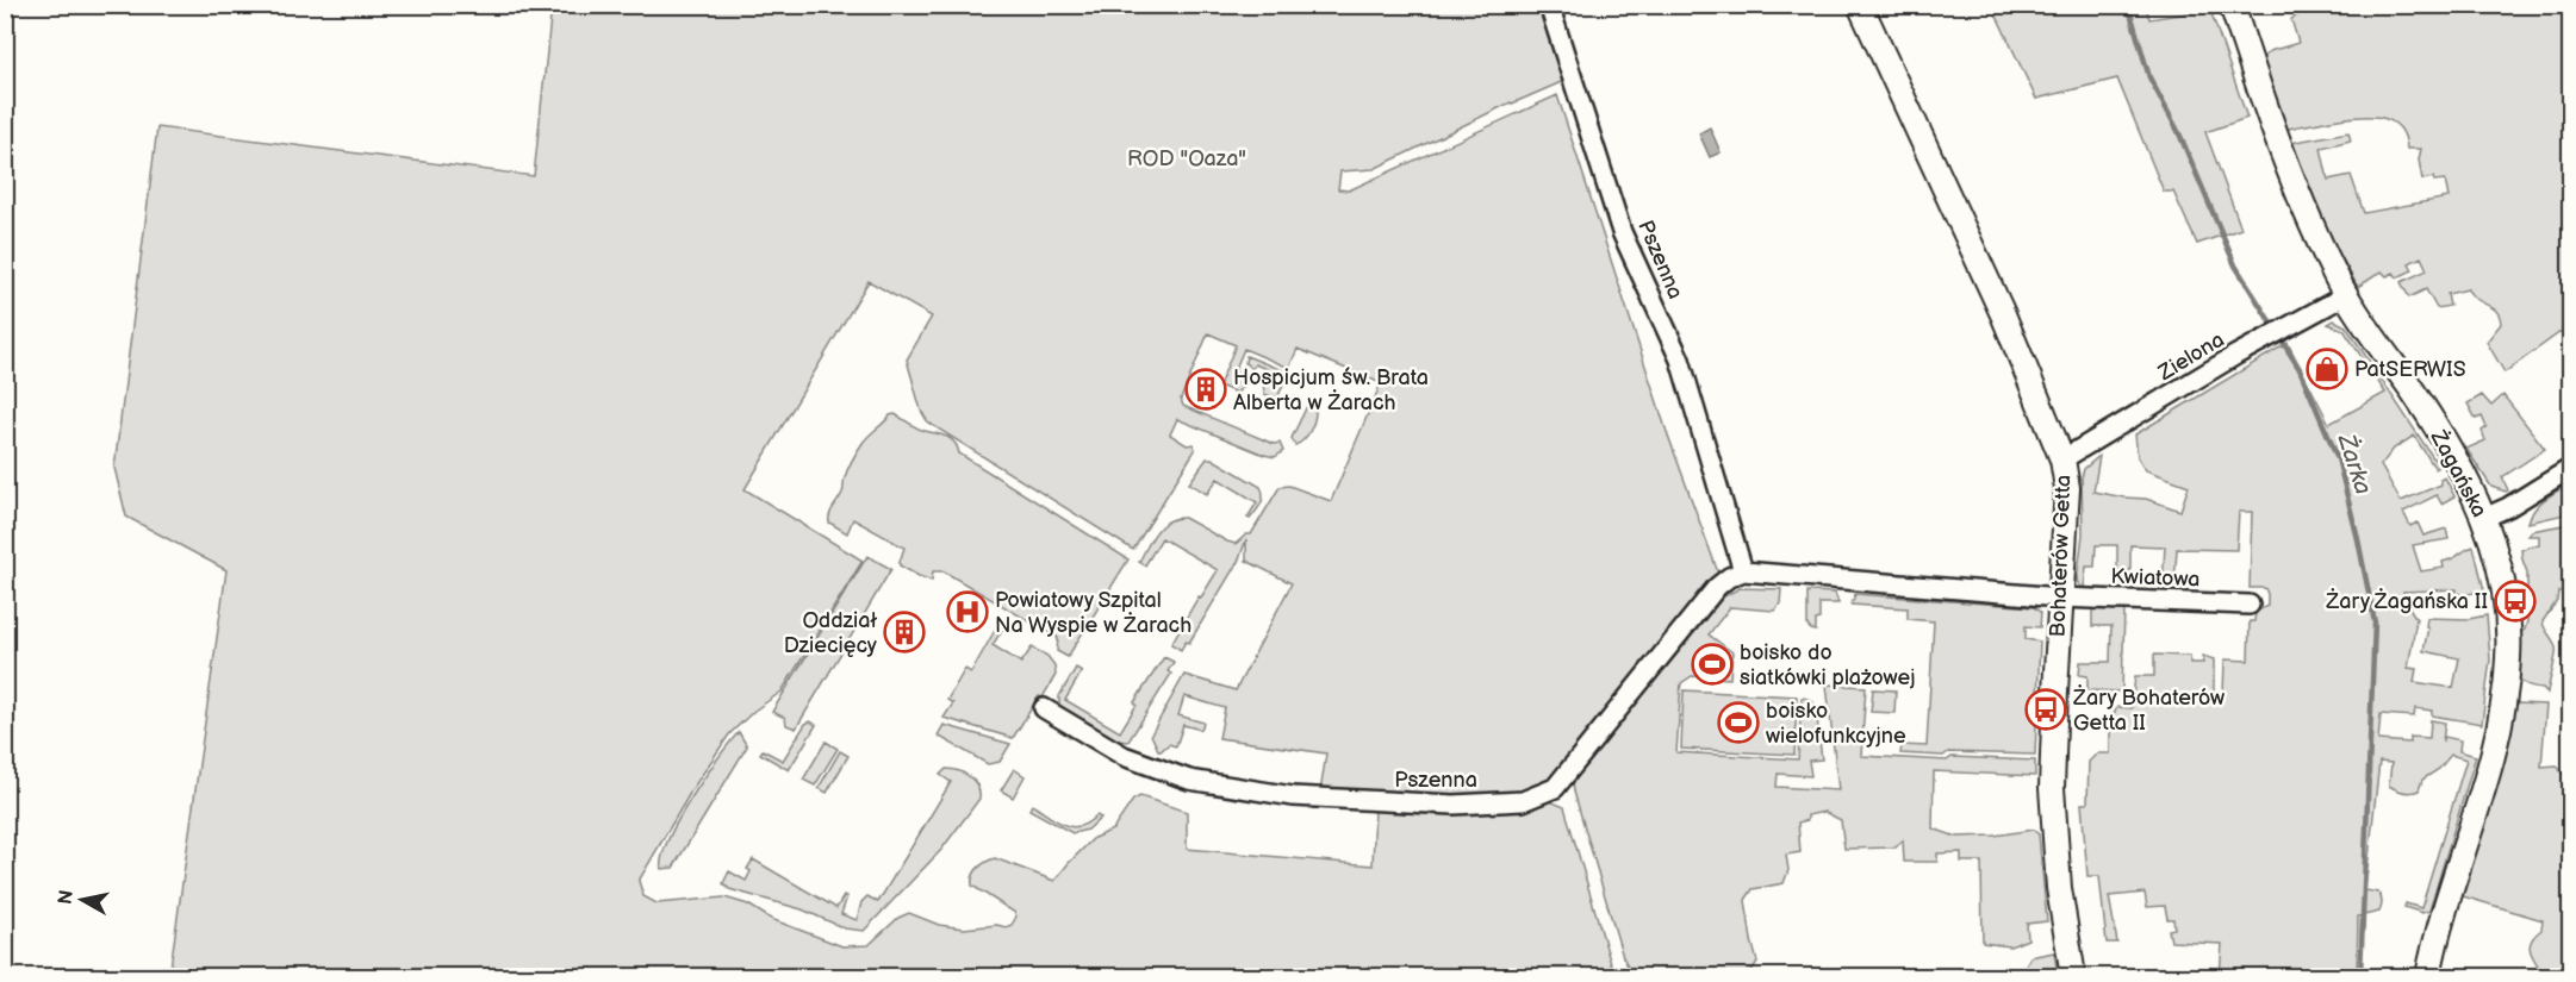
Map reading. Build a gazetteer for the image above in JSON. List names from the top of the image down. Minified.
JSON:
{"streets":{"street":["Pszenna","Zielona","Żagańska","Bohaterów Getta","Kwiatowa"]},"crossings":[["Zielona","Żagańska"],["Zielona","Bohaterów Getta"],["Bohaterów Getta","Kwiatowa"]],"water":["Żarka"],"parks":["ROD \"Oaza\""],"places":{"shop":["PatSERWIS"],"building":["Hospicjum św. Brata Alberta w Żarach","Oddział Dziecięcy"],"bus stop":["Żary Żagańska II","Żary Bohaterów Getta II"],"hospital":["Powiatowy Szpital Na Wyspie w Żarach"],"sports":["boisko do siatkówki plażowej","boisko wielofunkcyjne"]},"north":"left"}
